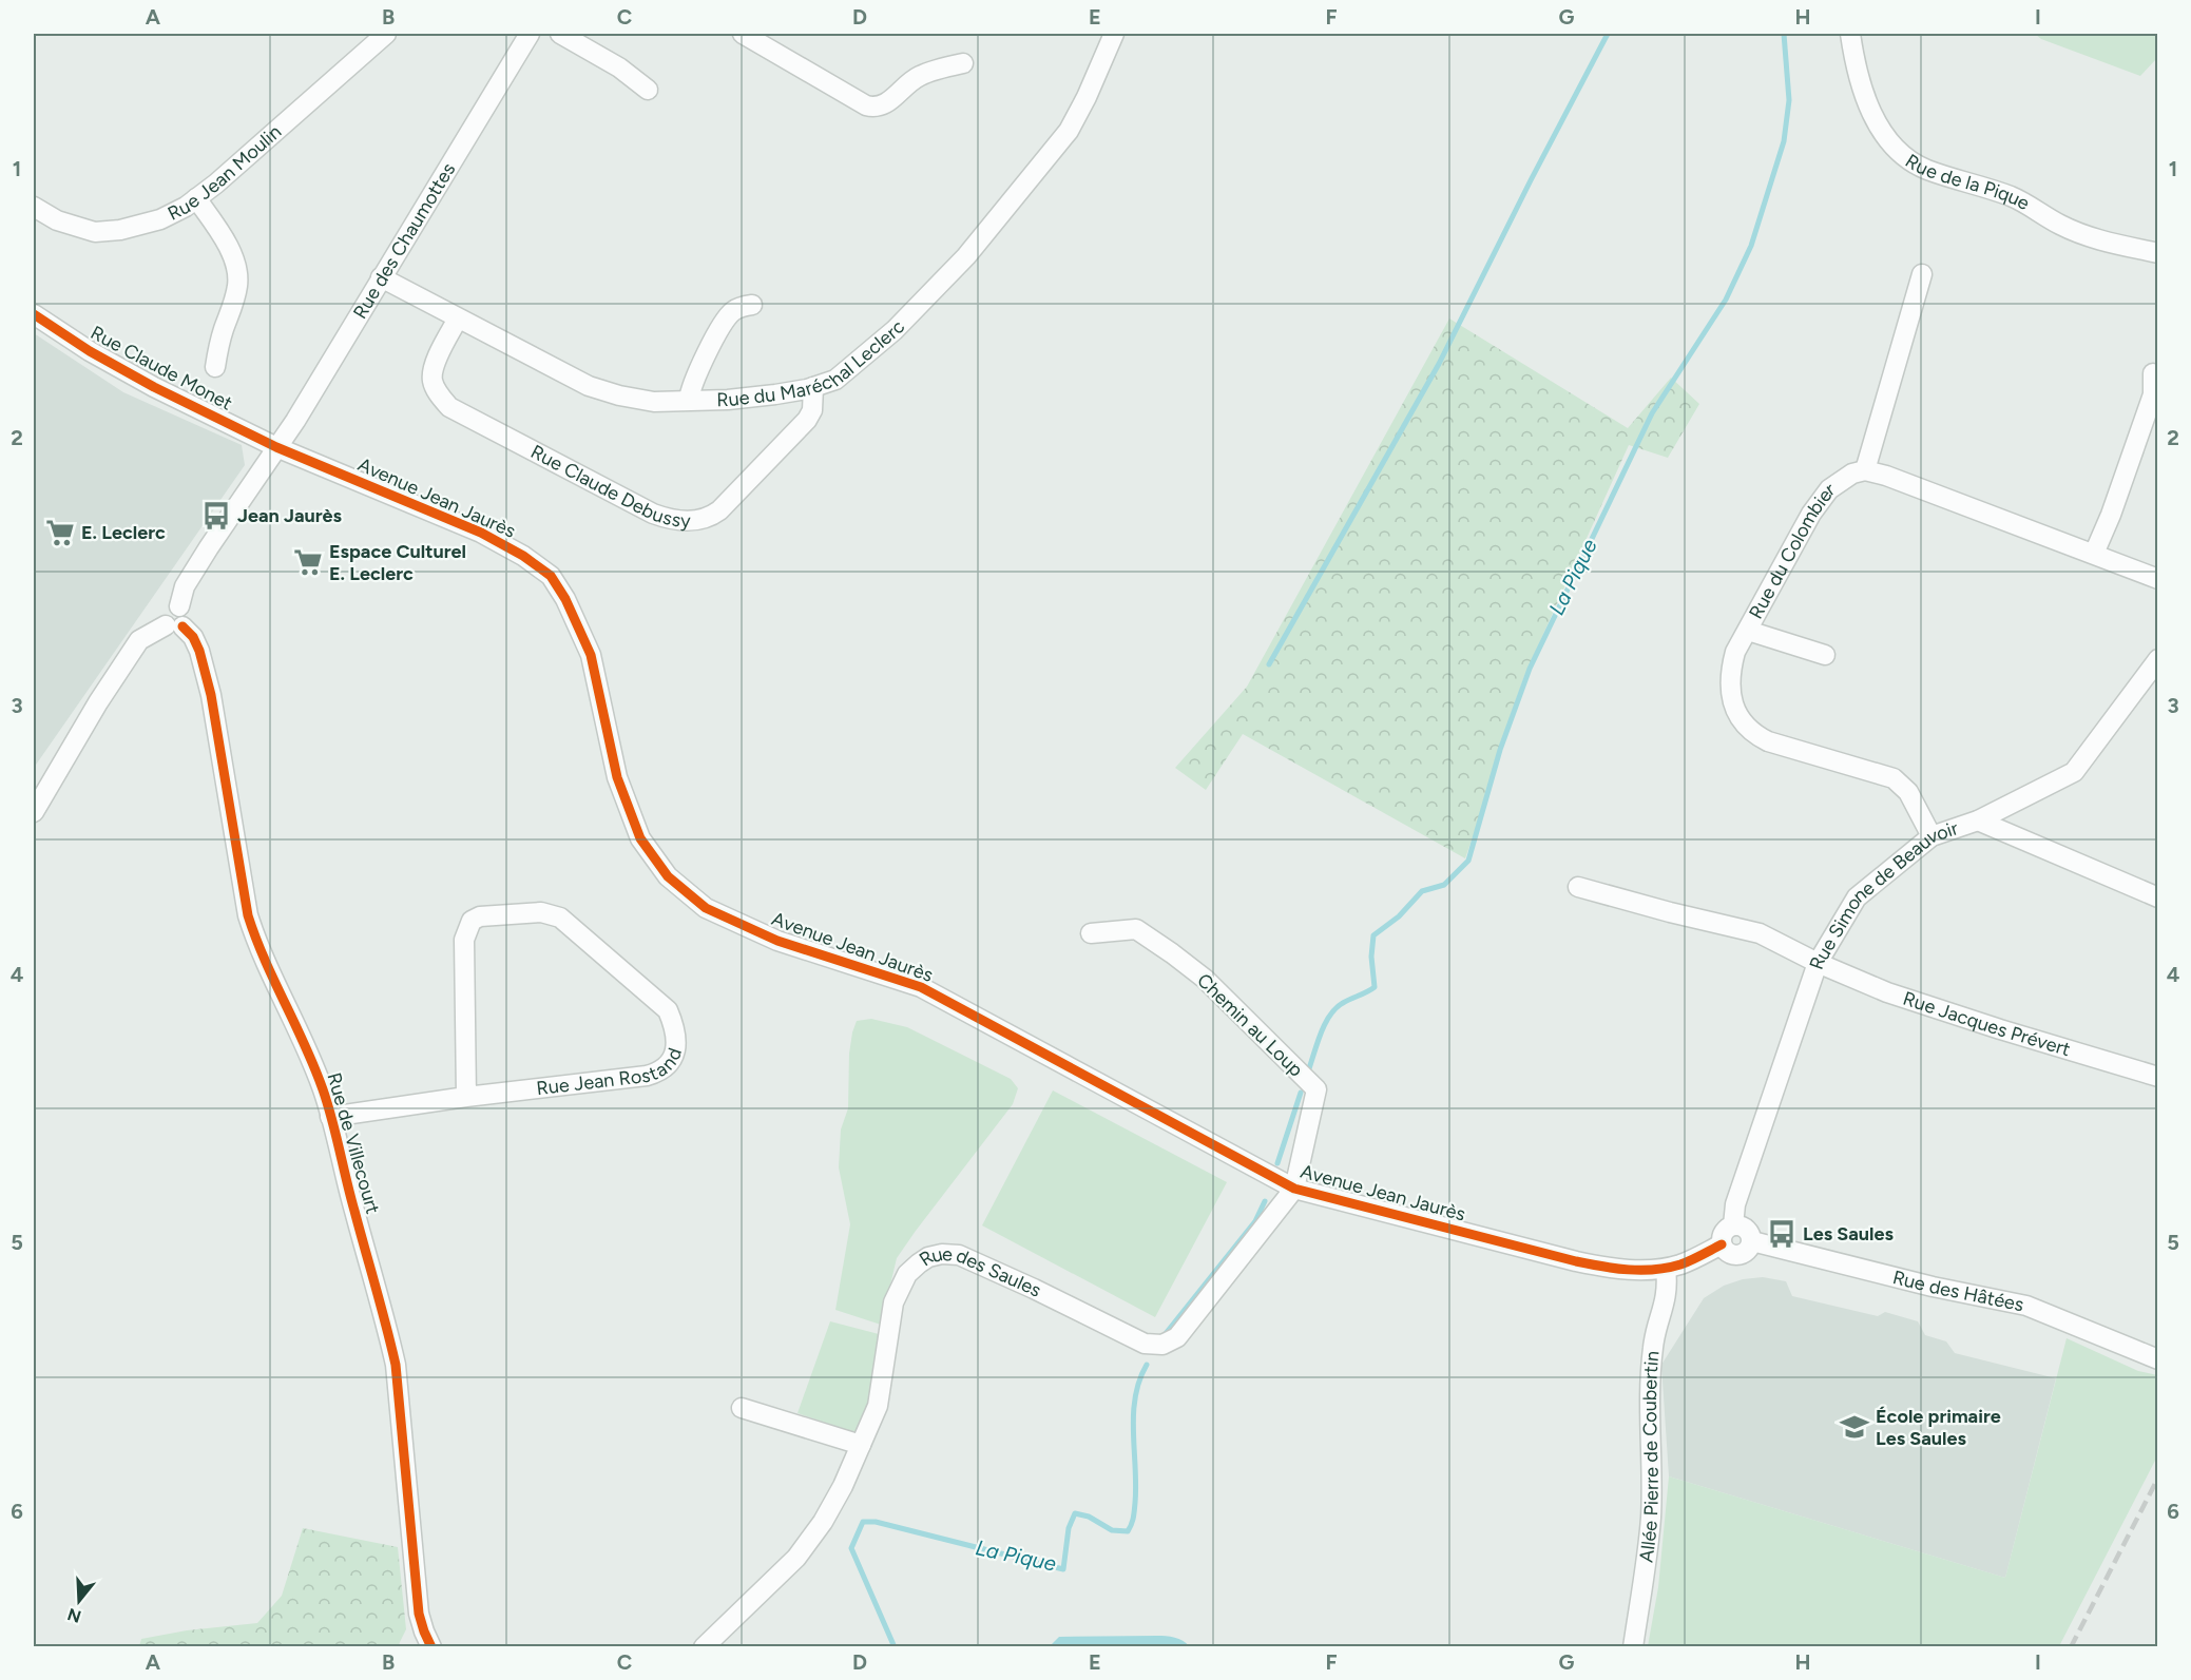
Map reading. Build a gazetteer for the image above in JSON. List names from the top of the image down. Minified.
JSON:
{"streets":{"street":["Rue Jean Moulin","Rue de la Pique","Rue des Chaumottes","Rue du Maréchal Leclerc","Rue Claude Monet","Rue Claude Debussy","Avenue Jean Jaurès","Rue du Colombier","Rue Simone de Beauvoir","Rue Jacques Prévert","Chemin au Loup","Rue Jean Rostand","Rue de Villecourt","Rue des Saules","Rue des Hâtées","Allée Pierre de Coubertin"]},"crossings":[["Rue des Chaumottes","Rue du Maréchal Leclerc"],["Rue des Chaumottes","Rue Claude Monet"],["Rue des Chaumottes","Avenue Jean Jaurès"],["Rue des Chaumottes","Rue de Villecourt"],["Rue du Maréchal Leclerc","Rue Claude Debussy"],["Rue Claude Monet","Avenue Jean Jaurès"],["Avenue Jean Jaurès","Rue Simone de Beauvoir"],["Avenue Jean Jaurès","Chemin au Loup"],["Avenue Jean Jaurès","Rue des Saules"],["Avenue Jean Jaurès","Rue des Hâtées"],["Avenue Jean Jaurès","Allée Pierre de Coubertin"],["Rue du Colombier","Rue Simone de Beauvoir"],["Rue Simone de Beauvoir","Rue Jacques Prévert"],["Rue Simone de Beauvoir","Rue des Hâtées"],["Chemin au Loup","Rue des Saules"],["Rue Jean Rostand","Rue de Villecourt"]],"water":["La Pique"],"places":{"bus stop":["Jean Jaurès","Les Saules"],"supermarket":["E. Leclerc","Espace Culturel E. Leclerc"],"school or university":["École primaire Les Saules"]},"north":"bottom","grid":{"columns":["A","B","C","D","E","F","G","H","I"],"rows":["1","2","3","4","5","6"]}}
